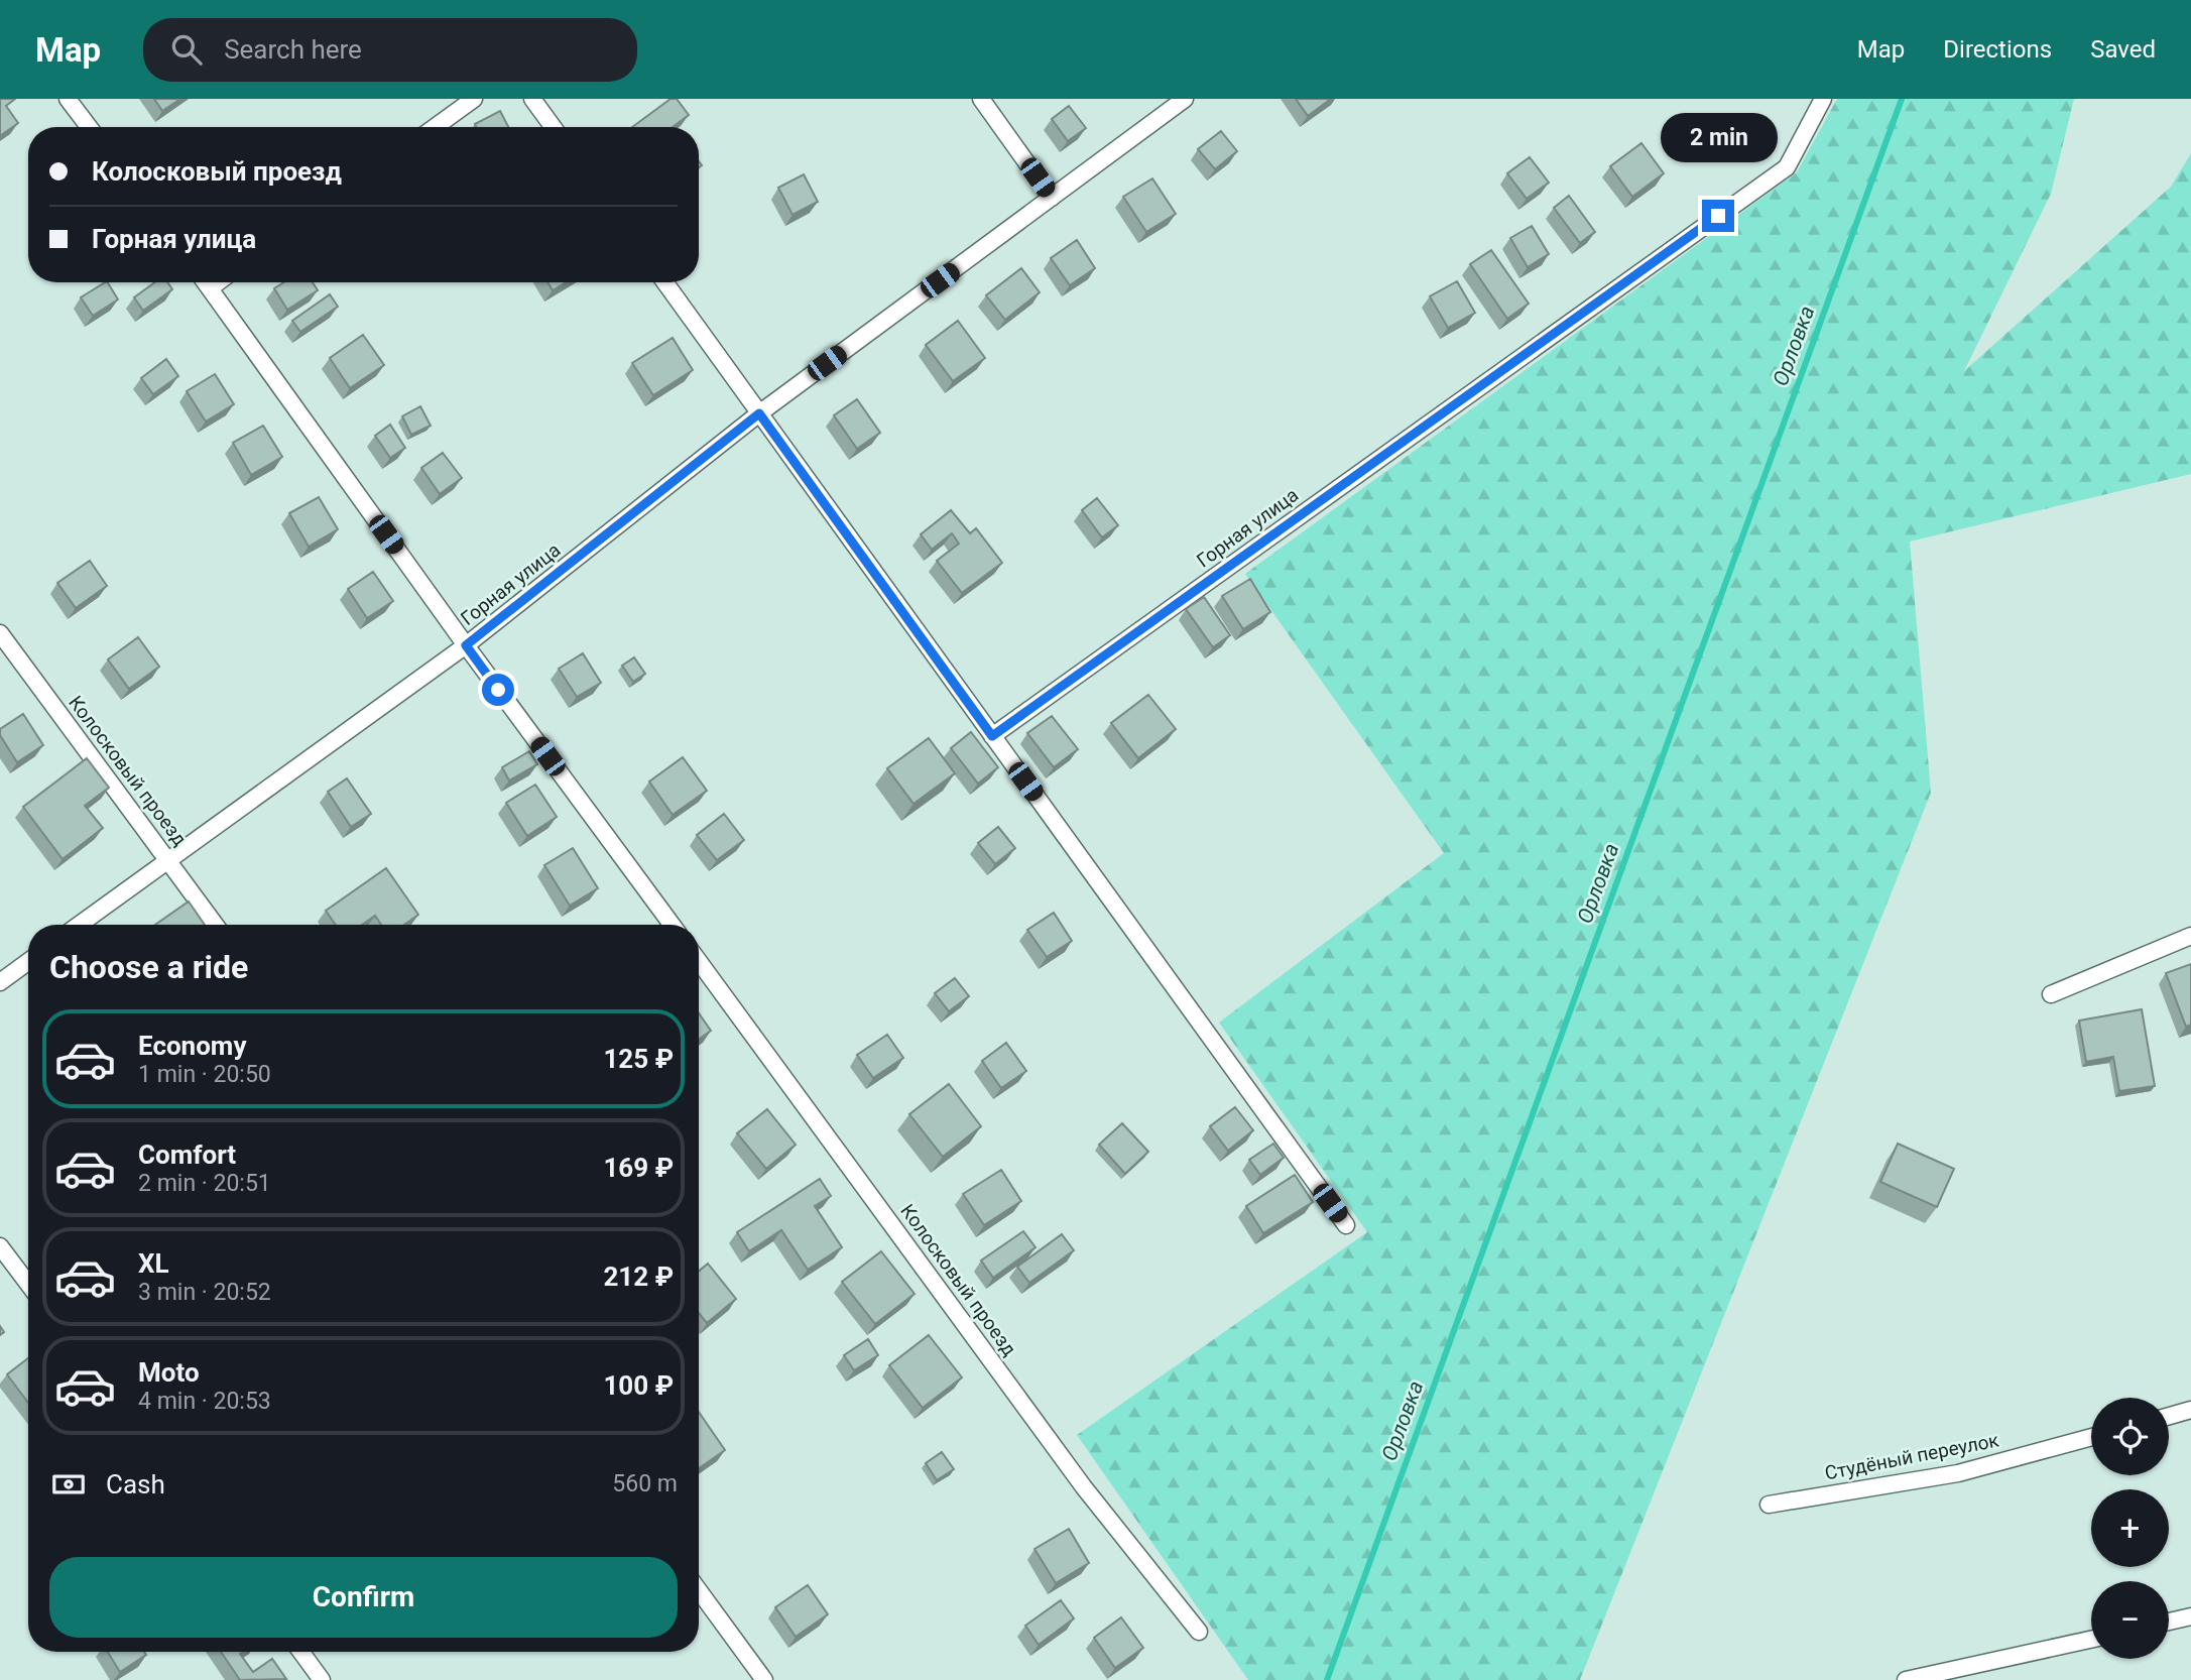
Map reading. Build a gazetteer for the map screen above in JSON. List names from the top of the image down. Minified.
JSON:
{"streets":{"street":["Горная улица","Колосковый проезд","Студёный переулок"]},"water":["Орловка"],"page":{"header":"Map","search":"Search here","nav":["Map","Directions","Saved"],"bubble":"2 min","banner":["Колосковый проезд","Горная улица"],"heading":"Choose a ride","list":[{"name":"Economy","note":"1 min · 20:50","value":"125 ₽"},{"name":"Comfort","note":"2 min · 20:51","value":"169 ₽"},{"name":"XL","note":"3 min · 20:52","value":"212 ₽"},{"name":"Moto","note":"4 min · 20:53","value":"100 ₽"}],"map_buttons":["+","−"],"pay":["Cash","560 m"],"buttons":"Confirm"}}
